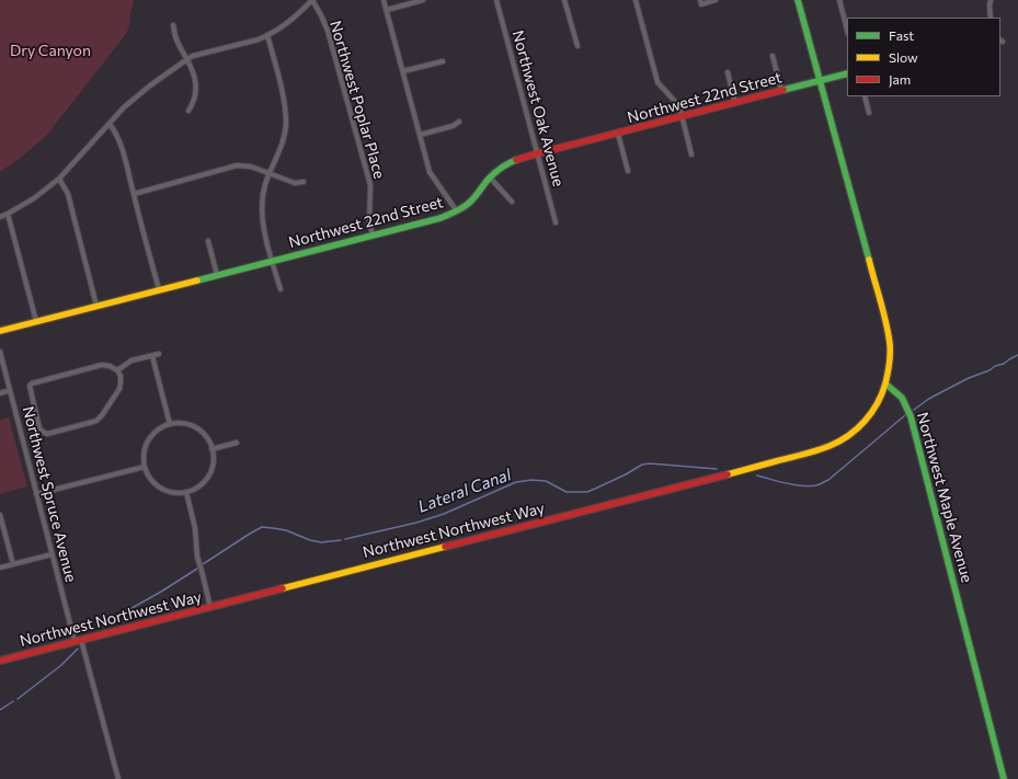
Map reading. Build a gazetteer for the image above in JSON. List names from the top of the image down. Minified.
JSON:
{"streets":{"street":["Northwest 22nd Street","Northwest Poplar Place","Northwest Oak Avenue","Northwest Spruce Avenue","Northwest Maple Avenue","Northwest Northwest Way"]},"crossings":[["Northwest 22nd Street","Northwest Poplar Place"],["Northwest 22nd Street","Northwest Oak Avenue"],["Northwest Spruce Avenue","Northwest Northwest Way"],["Northwest Maple Avenue","Northwest Northwest Way"]],"water":["Lateral Canal"],"parks":["Dry Canyon"],"legend":["Fast","Slow","Jam"]}
